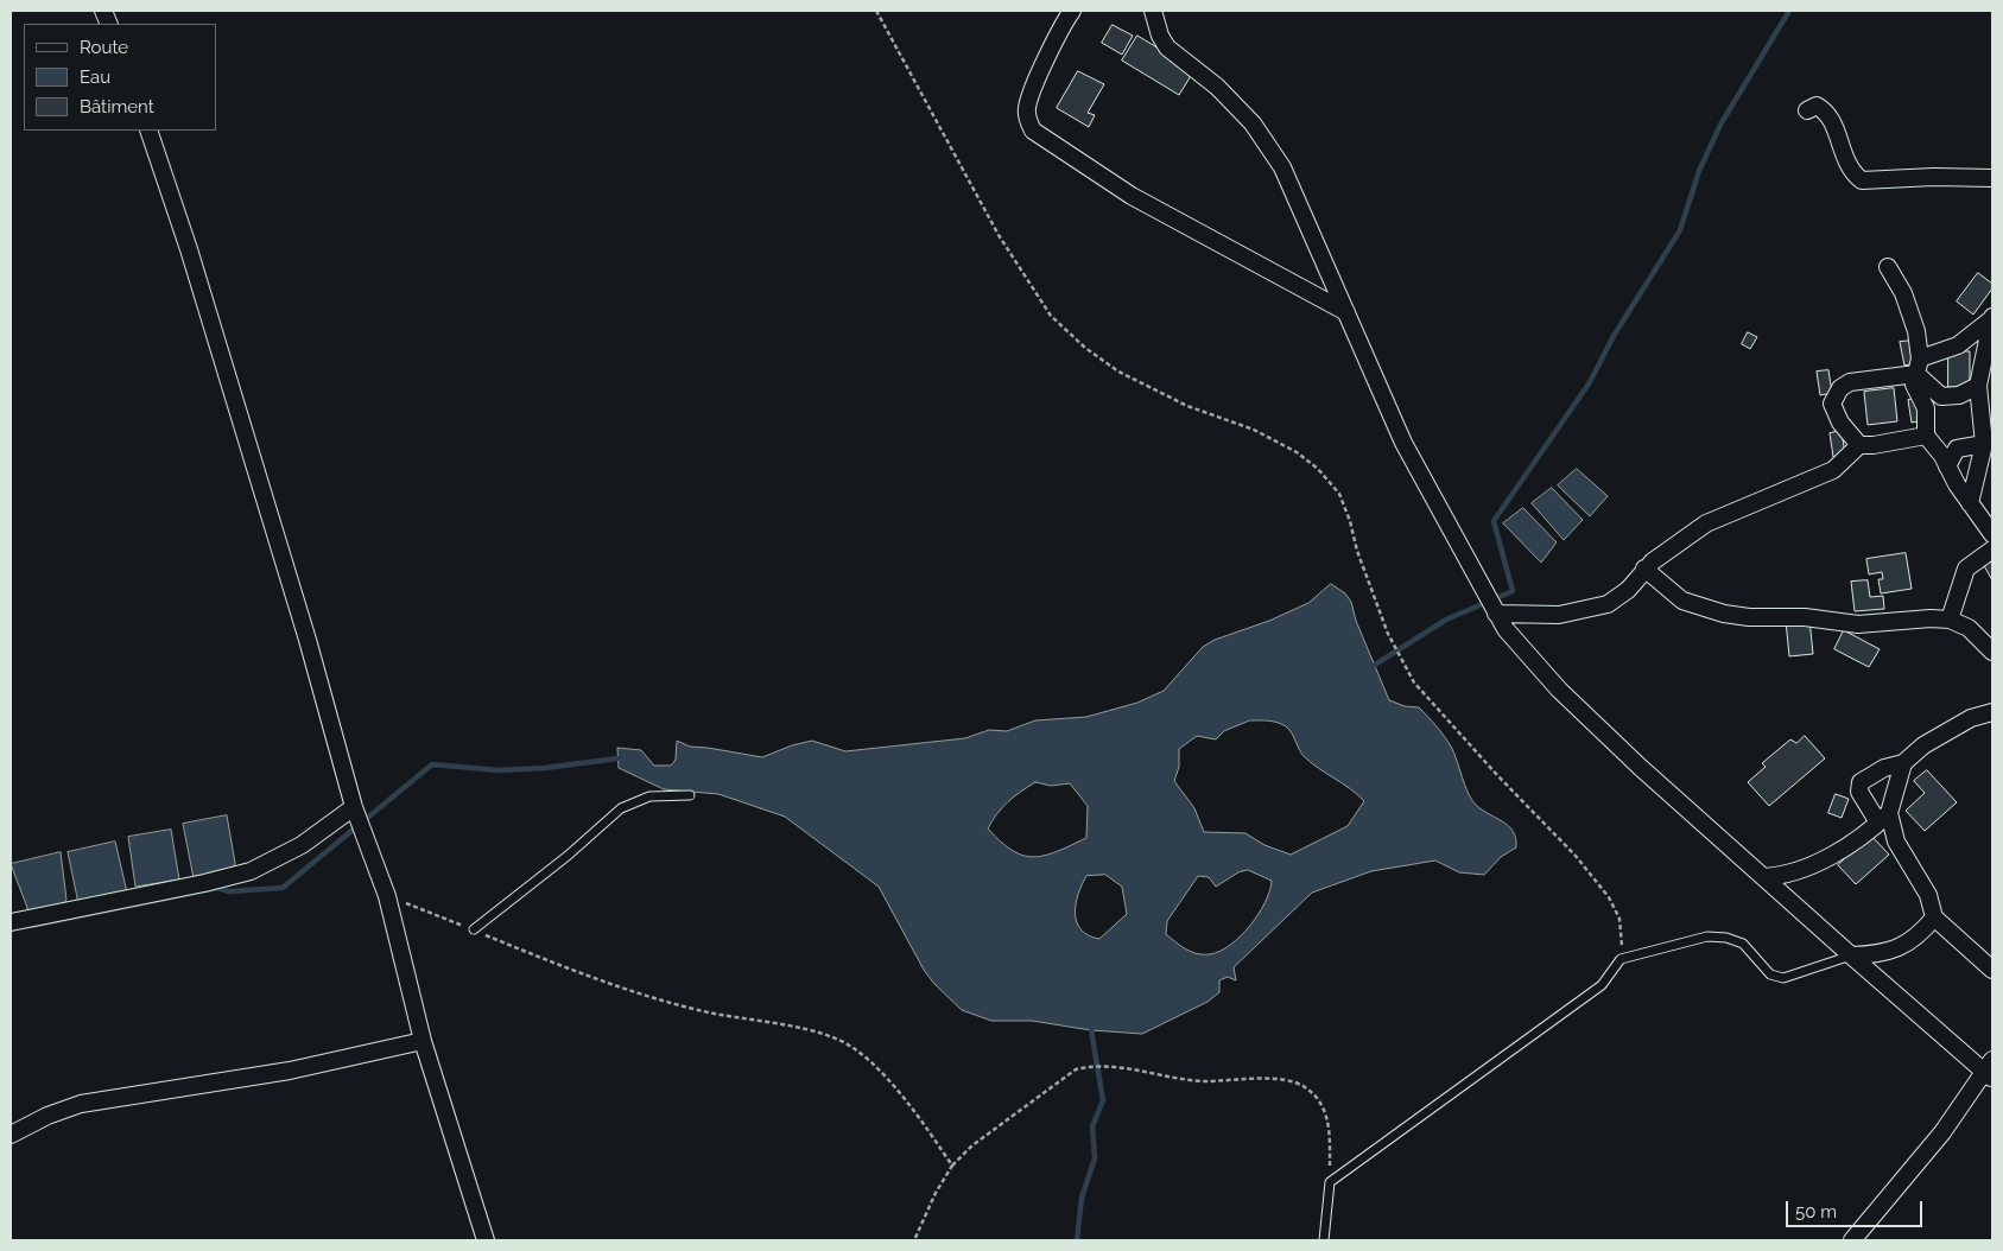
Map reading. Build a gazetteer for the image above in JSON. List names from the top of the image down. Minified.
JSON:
{"legend":["Route","Eau","Bâtiment"],"scale_bar":"50 m"}
